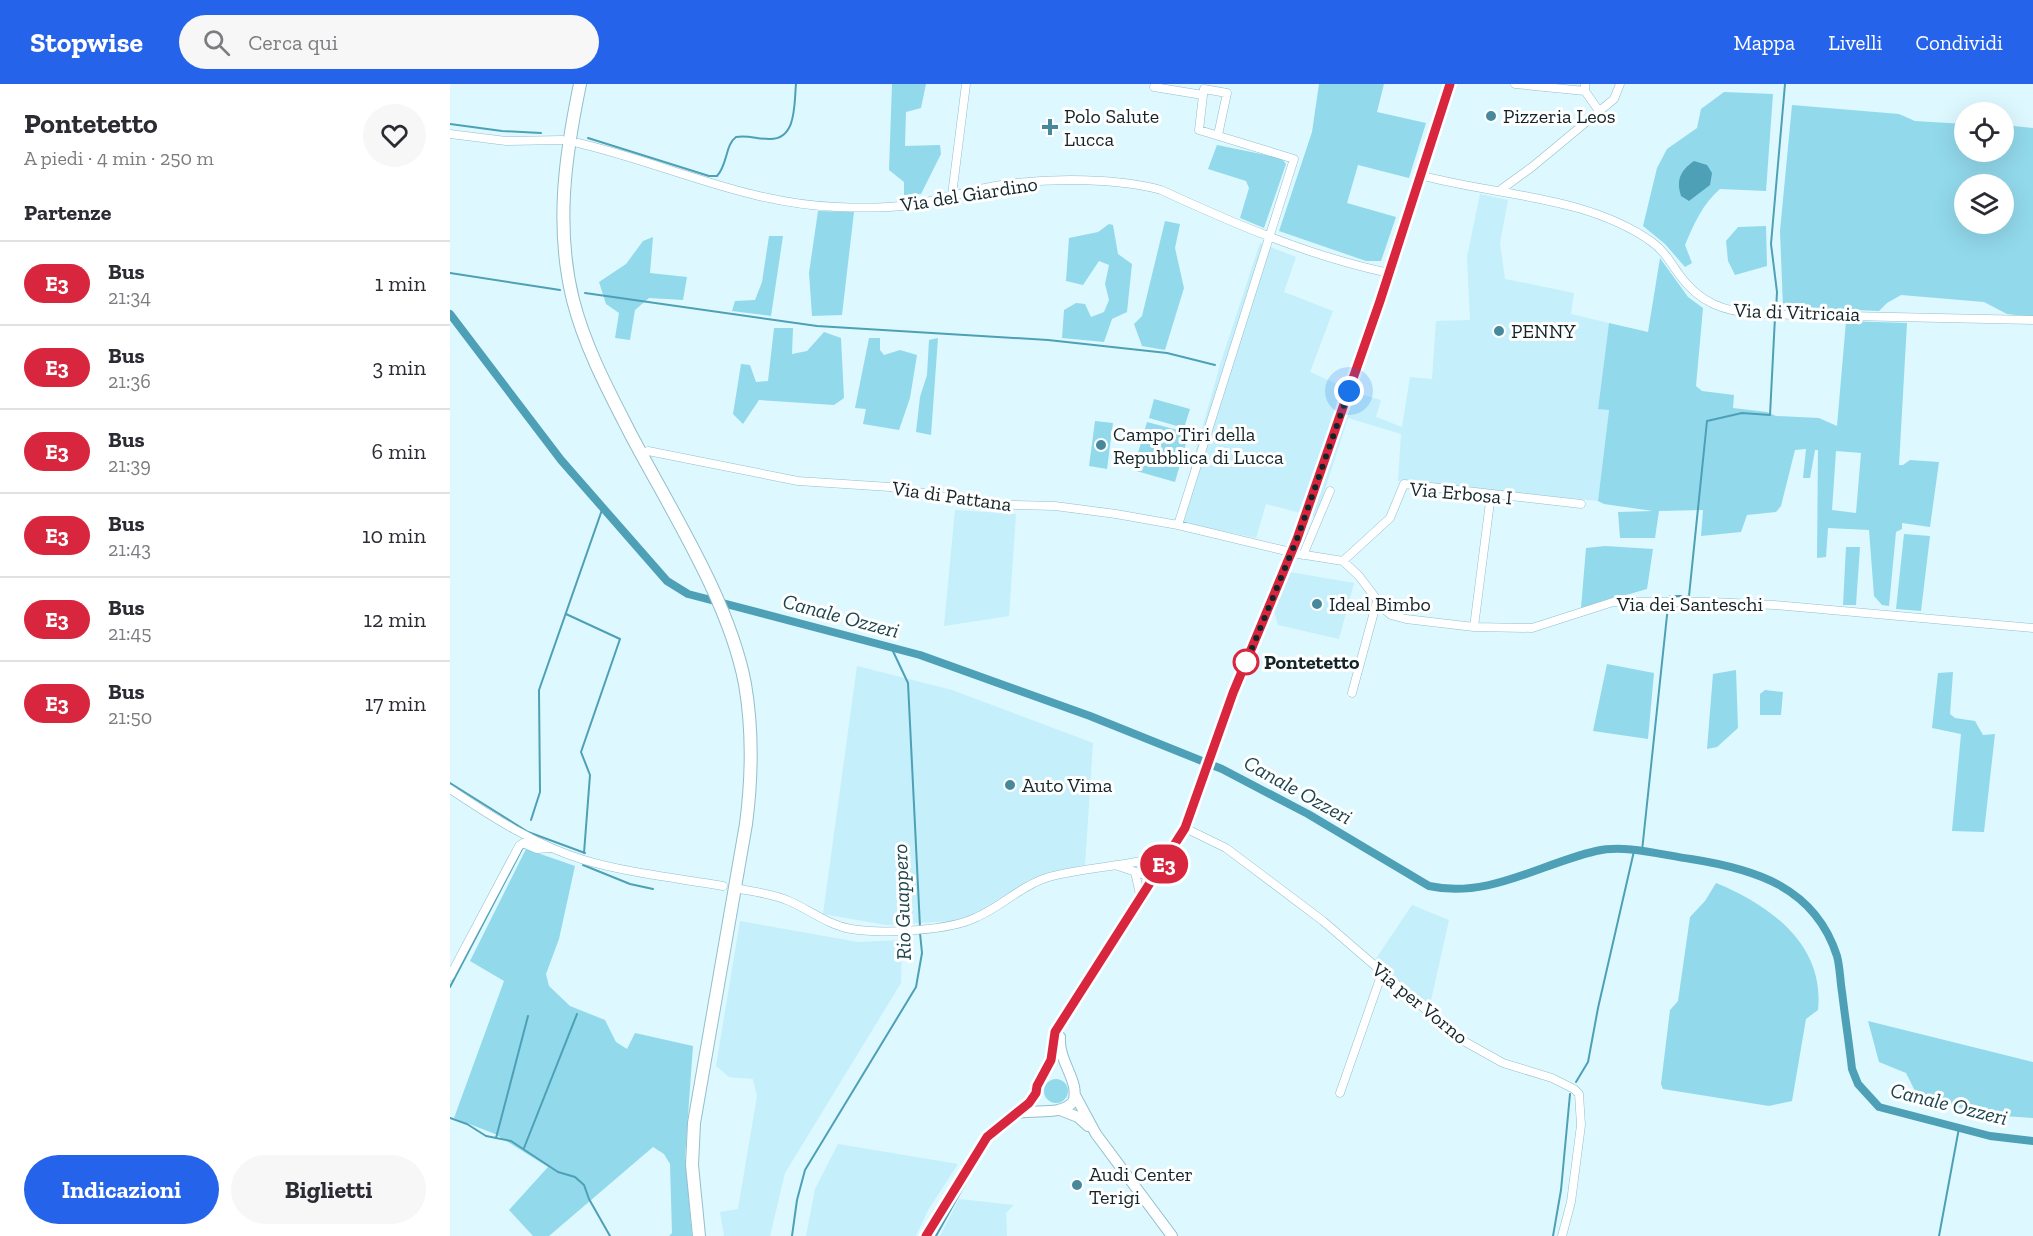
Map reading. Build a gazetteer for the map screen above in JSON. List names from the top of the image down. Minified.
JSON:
{"streets":{"street":["Via del Giardino","Via di Vitricaia","Via Erbosa I","Via di Pattana","Via dei Santeschi","Via per Vorno"]},"crossings":[["Via Erbosa I","Via dei Santeschi"]],"water":["Canale Ozzeri","Rio Guappero"],"places":{"other":["Pizzeria Leos","PENNY","Campo Tiri della Repubblica di Lucca","Ideal Bimbo","Pontetetto","Auto Vima","Audi Center Terigi"],"health":["Polo Salute Lucca"]},"lines":["bus line E3"],"page":{"header":"Stopwise","search":"Cerca qui","nav":["Mappa","Livelli","Condividi"],"heading":[["Pontetetto","A piedi · 4 min · 250 m"],"Partenze"],"on_map":"E3","list":[{"mark":"E3","name":"Bus","note":"21:34","value":"1 min"},{"mark":"E3","name":"Bus","note":"21:36","value":"3 min"},{"mark":"E3","name":"Bus","note":"21:39","value":"6 min"},{"mark":"E3","name":"Bus","note":"21:43","value":"10 min"},{"mark":"E3","name":"Bus","note":"21:45","value":"12 min"},{"mark":"E3","name":"Bus","note":"21:50","value":"17 min"}],"buttons":["Indicazioni","Biglietti"]}}
